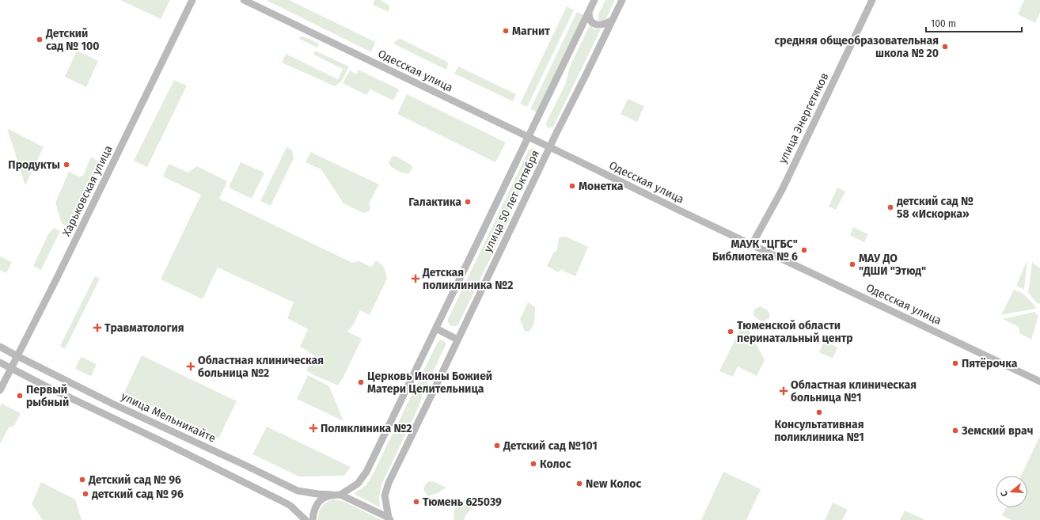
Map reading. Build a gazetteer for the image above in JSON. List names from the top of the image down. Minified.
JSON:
{"streets":{"main road":["Одесская улица","улица Энергетиков","Харьковская улица","улица 50 лет Октября","улица Мельникайте"]},"crossings":[["Одесская улица","улица Энергетиков"],["Одесская улица","улица 50 лет Октября"],["Харьковская улица","улица Мельникайте"],["улица 50 лет Октября","улица Мельникайте"]],"places":{"other":["Магнит","Детский сад № 100","средняя общеобразовательная школа № 20","Продукты","Монетка","Галактика","детский сад № 58 «Искорка»","МАУК \"ЦГБС\" Библиотека № 6","МАУ ДО \"ДШИ \"Этюд\"","Тюменской области перинатальный центр","Пятёрочка","Церковь Иконы Божией Матери Целительница","Первый рыбный","Консультативная поликлиника №1","Земский врач","Детский сад №101","Колос","Детский сад № 96","New Колос","детский сад № 96","Тюмень 625039"],"health":["Детская поликлиника №2","Травматология","Областная клиническая больница №2","Областная клиническая больница №1","Поликлиника №2"]},"scale_bar":"100 m","north":"left"}
